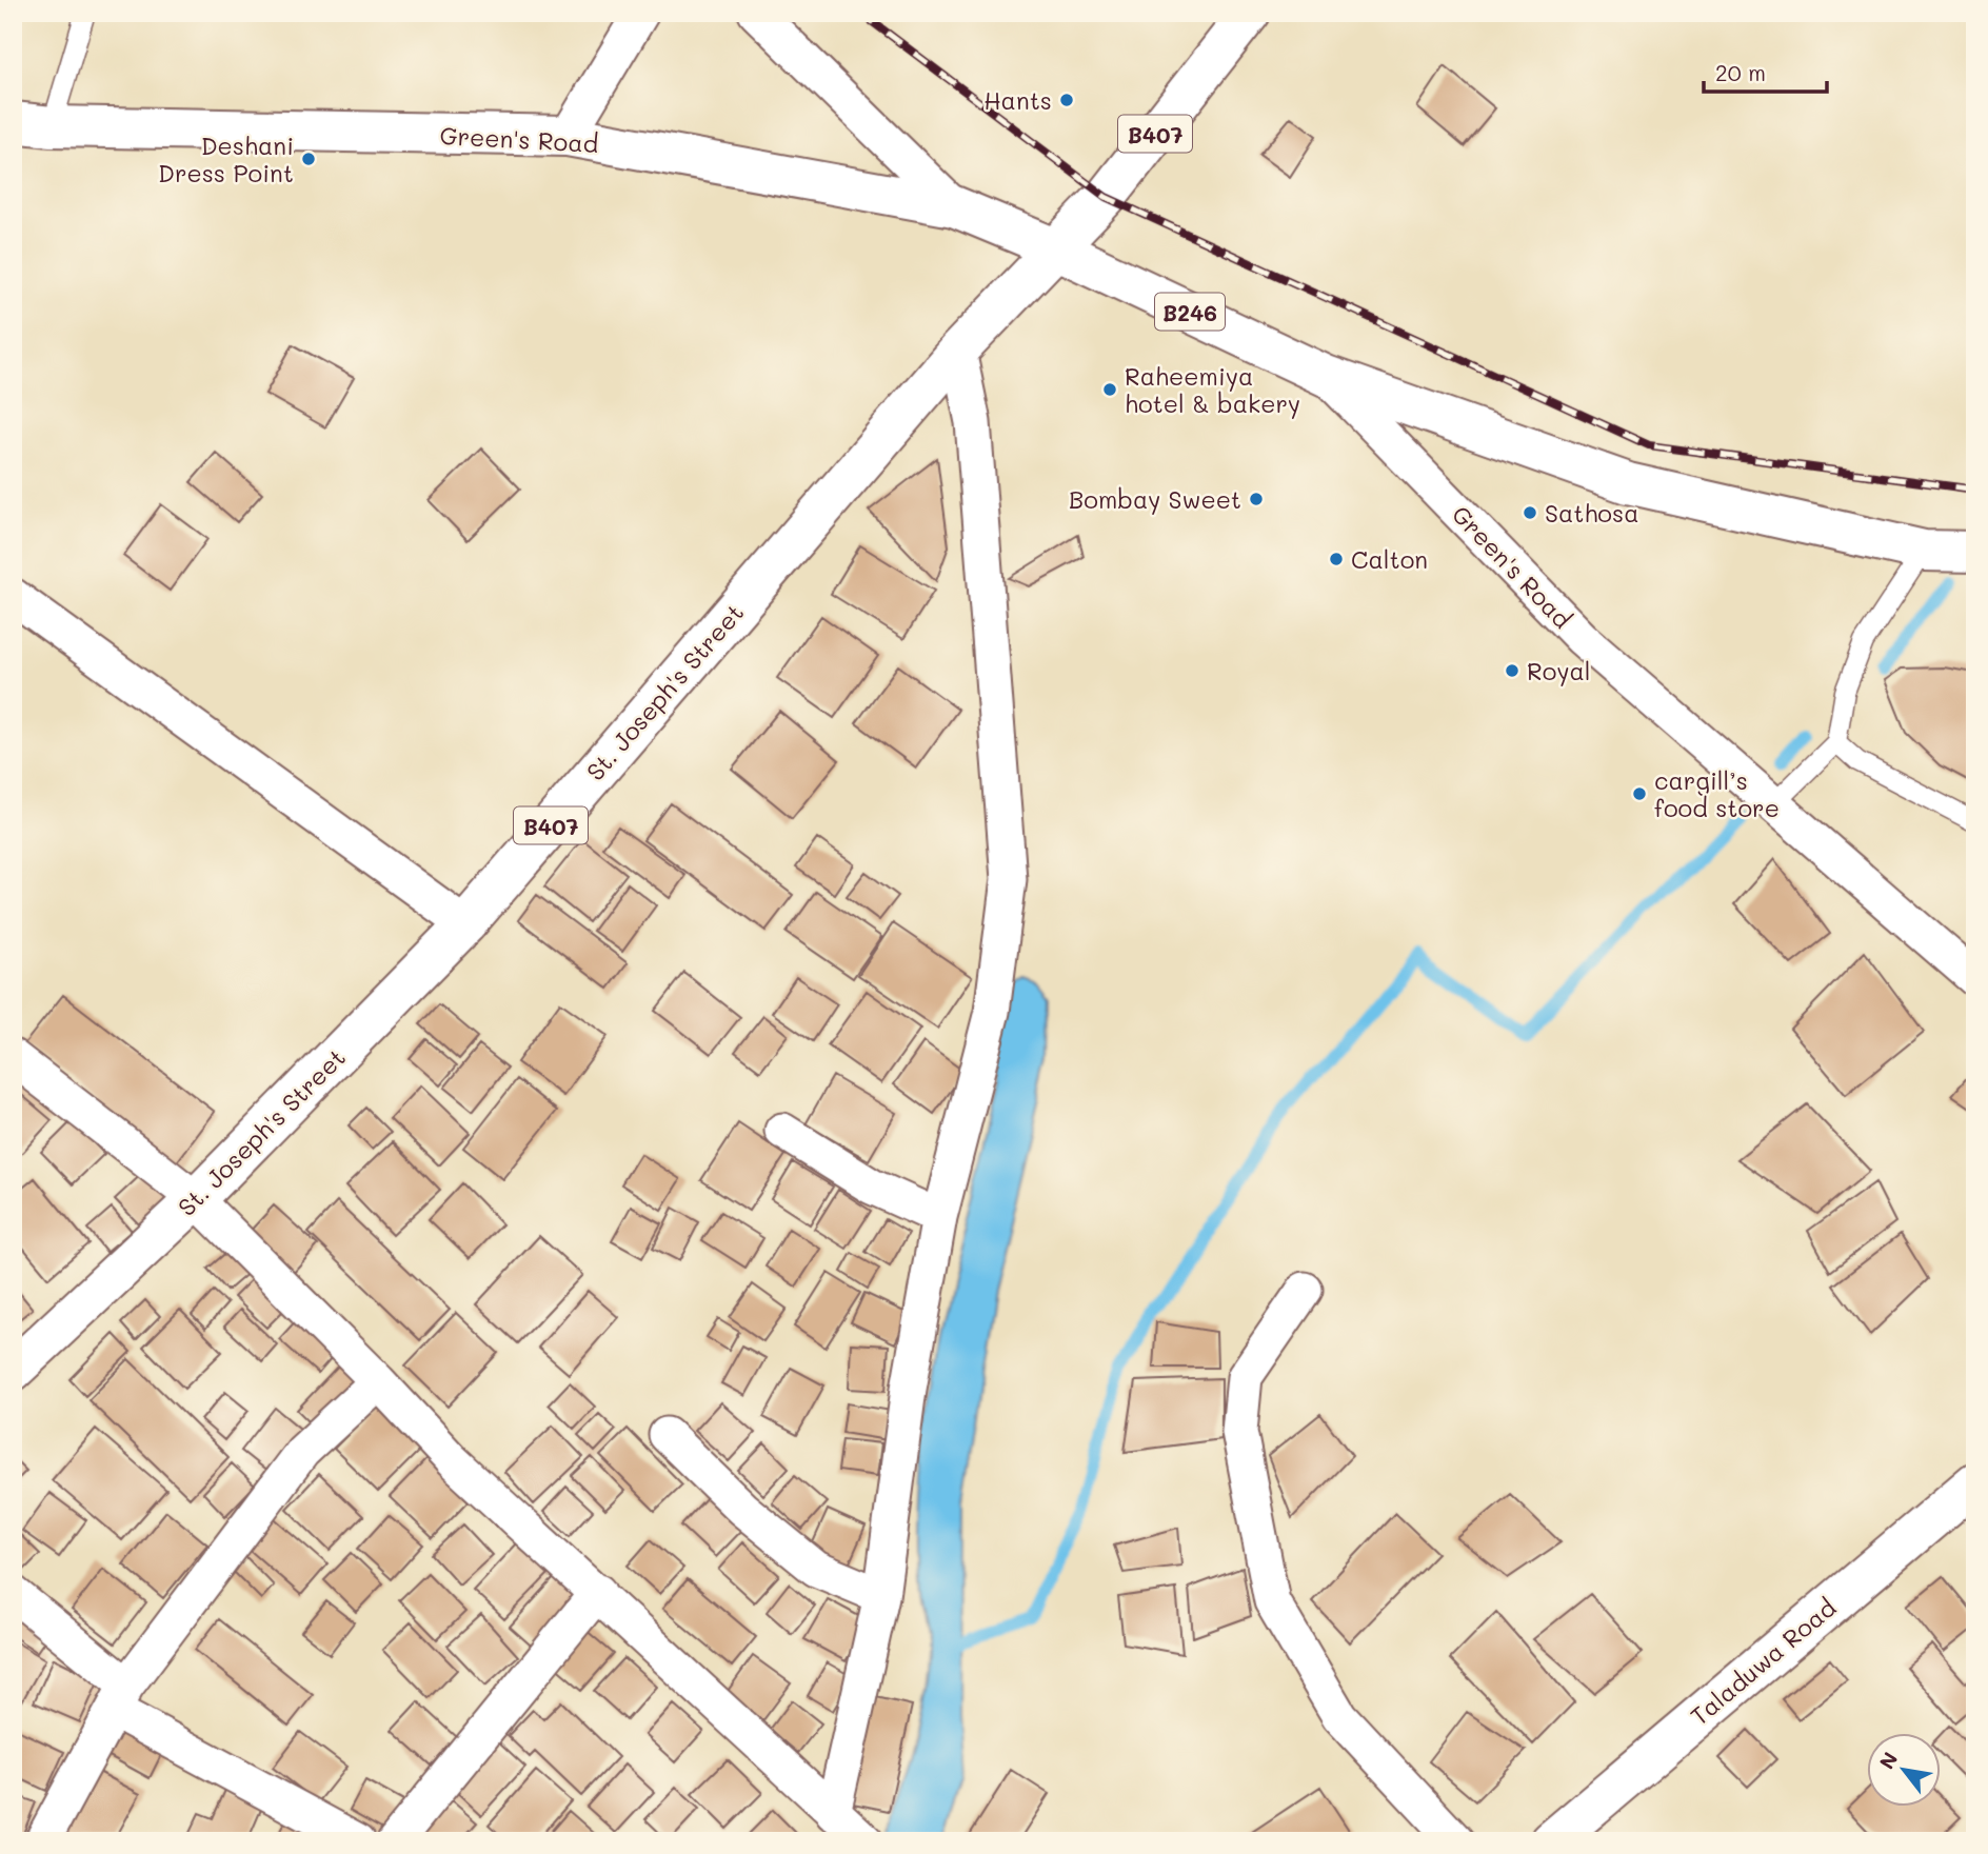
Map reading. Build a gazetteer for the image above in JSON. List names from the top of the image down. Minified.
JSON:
{"streets":{"main road":["B407","Green's Road","B246","St. Joseph's Street","Taladuwa Road"]},"crossings":[["Green's Road","B246"],["Green's Road","St. Joseph's Street"],["B246","St. Joseph's Street"]],"places":["Hants","Deshani Dress Point","Raheemiya hotel & bakery","Bombay Sweet","Sathosa","Calton","Royal","cargill’s food store"],"scale_bar":"20 m","north":"top left"}
